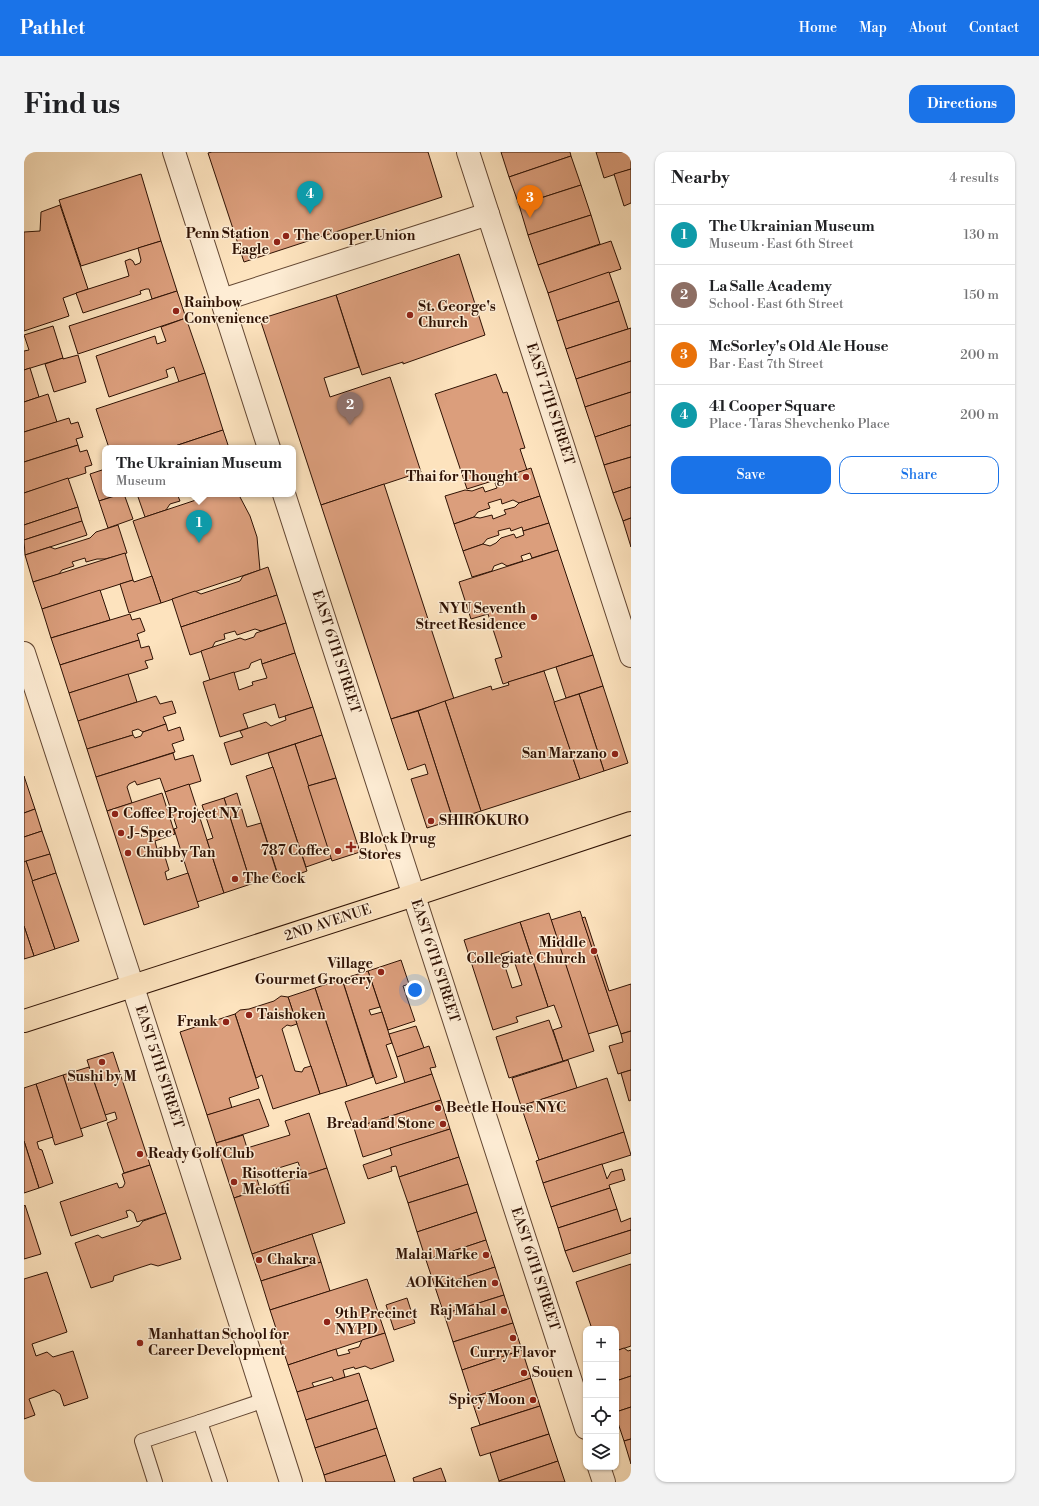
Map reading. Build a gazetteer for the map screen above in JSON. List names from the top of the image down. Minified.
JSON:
{"streets":{"main road":["2ND AVENUE"],"street":["EAST 7TH STREET","EAST 6TH STREET","EAST 5TH STREET"]},"crossings":[["EAST 6TH STREET","2ND AVENUE"],["2ND AVENUE","EAST 5TH STREET"]],"places":{"other":["The Cooper Union","Penn Station Eagle","Rainbow Convenience","St. George's Church","Thai for Thought","NYU Seventh Street Residence","San Marzano","Coffee Project NY","SHIROKURO","J-Spec","787 Coffee","Chubby Tan","The Cock","Middle Collegiate Church","Village Gourmet Grocery","Taishoken","Frank","Sushi by M","Beetle House NYC","Bread and Stone","Ready Golf Club","Risotteria Melotti","Malai Marke","Chakra","AOI Kitchen","Raj Mahal","9th Precinct NYPD","Curry Flavor","Manhattan School for Career Development","Souen","Spicy Moon"],"health":["Block Drug Stores"]},"page":{"header":"Pathlet","nav":["Home","Map","About","Contact"],"buttons":["Directions",["Save","Share"]],"title":"Find us","heading":["Nearby","4 results"],"pins":["4","3","2","1"],"list":[{"mark":"1","name":"The Ukrainian Museum","note":"Museum · East 6th Street","value":"130 m"},{"mark":"2","name":"La Salle Academy","note":"School · East 6th Street","value":"150 m"},{"mark":"3","name":"McSorley's Old Ale House","note":"Bar · East 7th Street","value":"200 m"},{"mark":"4","name":"41 Cooper Square","note":"Place · Taras Shevchenko Place","value":"200 m"}],"popup":["The Ukrainian Museum","Museum"],"map_buttons":["+","−"]}}
